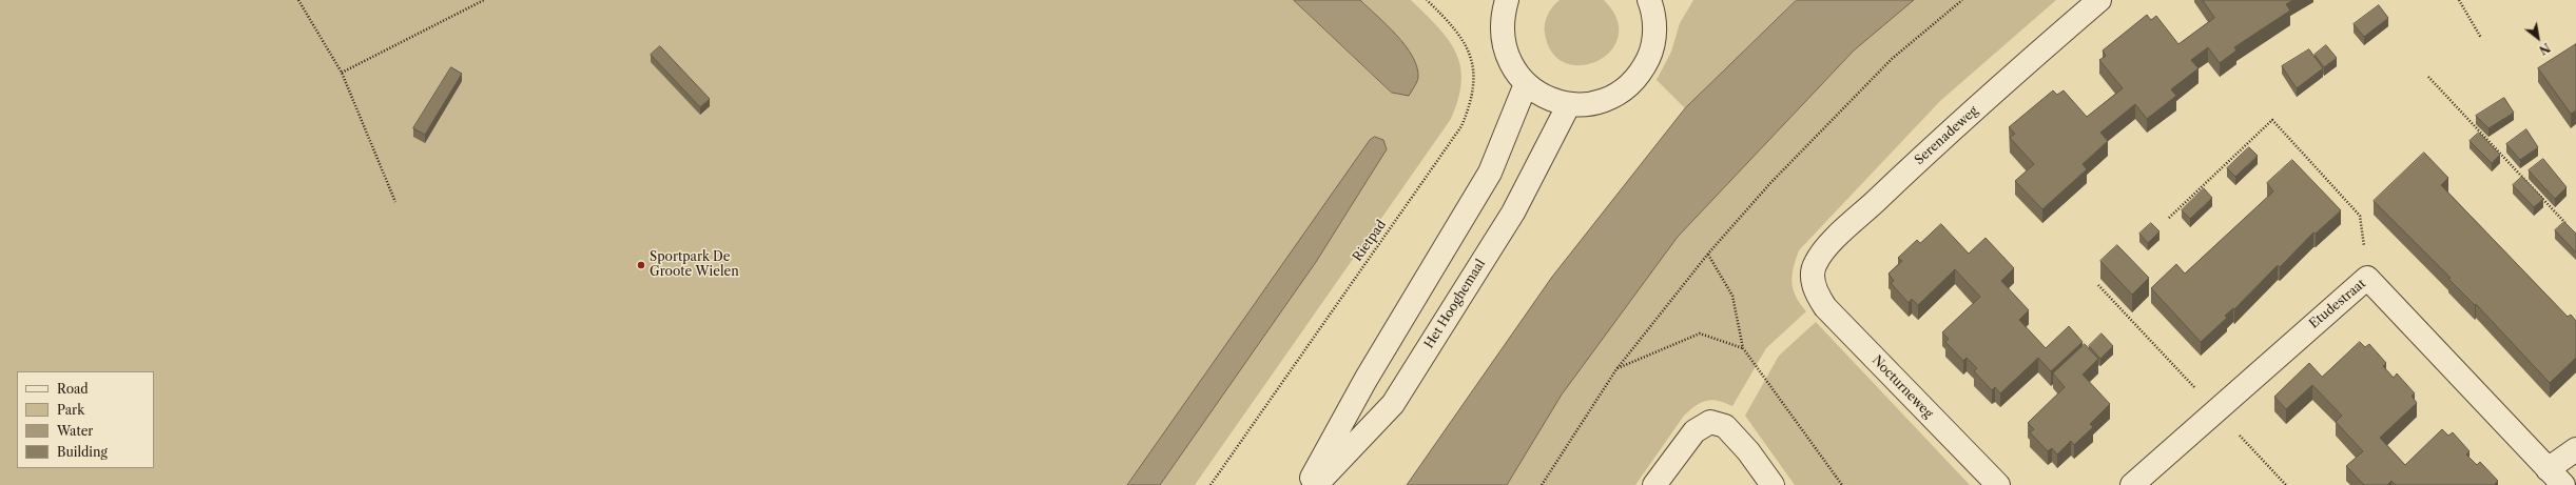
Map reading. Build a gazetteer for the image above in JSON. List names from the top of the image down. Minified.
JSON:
{"streets":{"street":["Serenadeweg","Het Hooghemaal","Etudestraat","Nocturneweg"],"path":["Rietpad"]},"crossings":[["Serenadeweg","Nocturneweg"]],"places":["Sportpark De Groote Wielen"],"legend":["Road","Park","Water","Building"],"north":"bottom right"}
